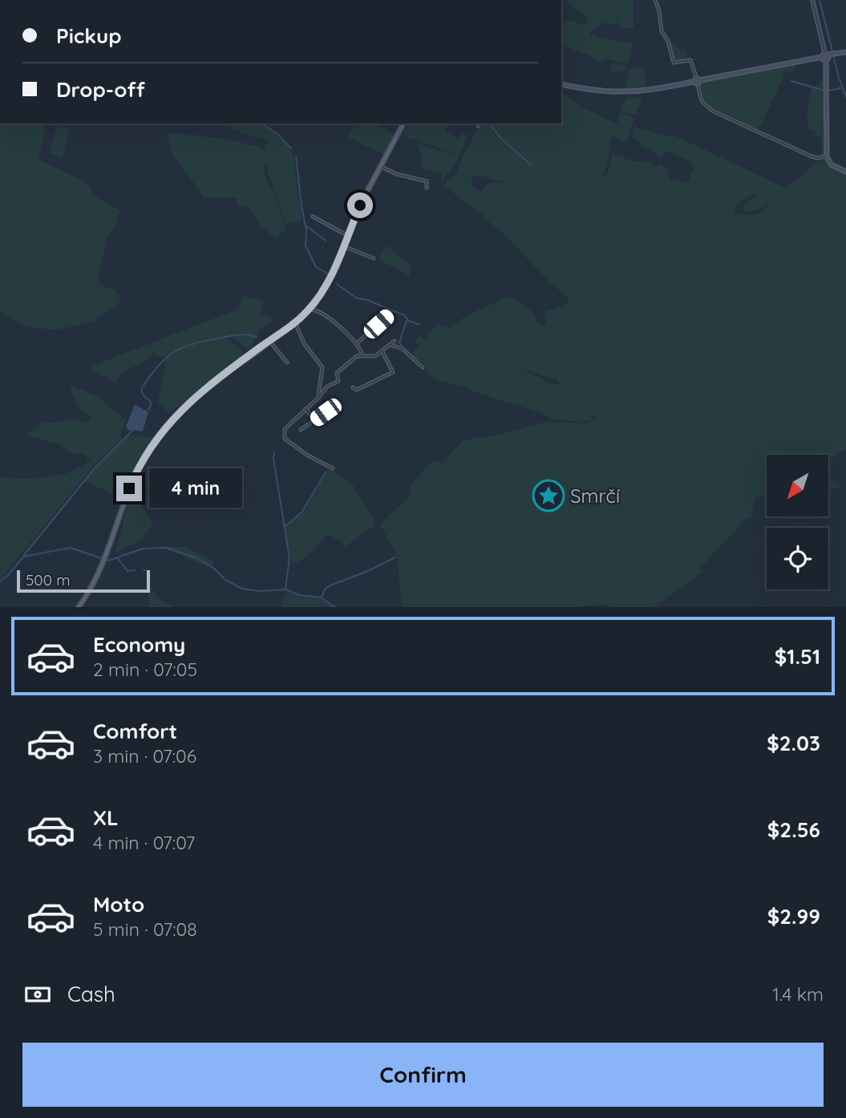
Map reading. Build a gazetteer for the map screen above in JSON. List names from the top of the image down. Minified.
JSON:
{"places":{"place":["Smrčí"]},"scale_bar":"500 m","north":"bottom left","page":{"banner":["Pickup","Drop-off"],"bubble":"4 min","scale":"500 m","list":[{"name":"Economy","note":"2 min · 07:05","value":"$1.51"},{"name":"Comfort","note":"3 min · 07:06","value":"$2.03"},{"name":"XL","note":"4 min · 07:07","value":"$2.56"},{"name":"Moto","note":"5 min · 07:08","value":"$2.99"}],"pay":["Cash","1.4 km"],"buttons":"Confirm"}}
